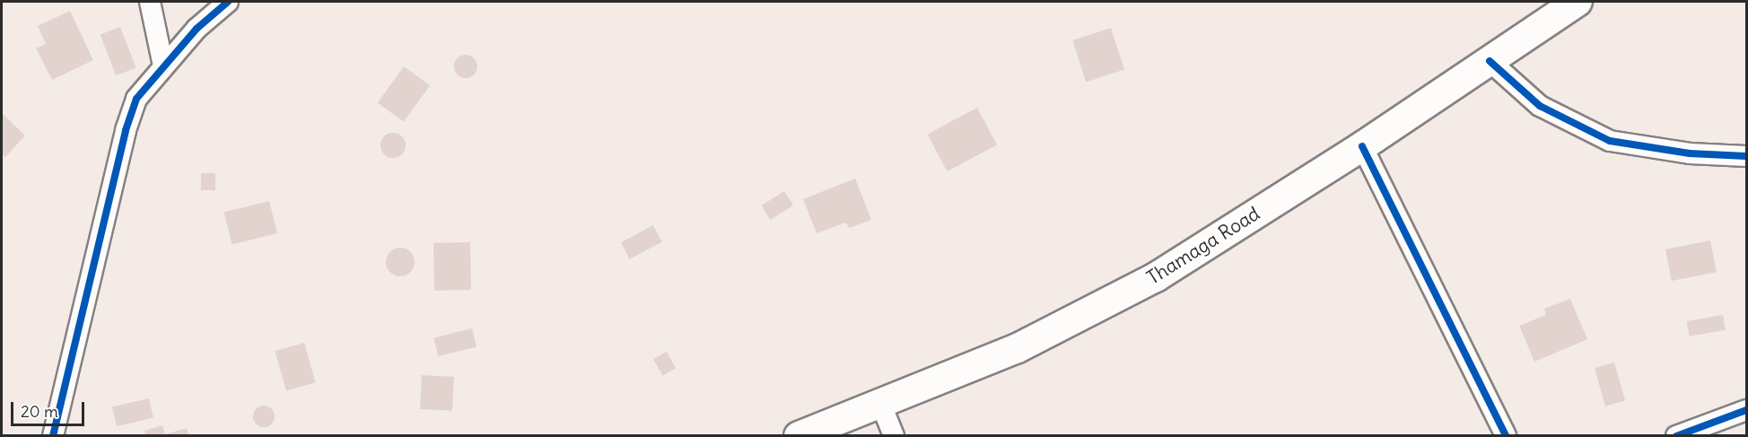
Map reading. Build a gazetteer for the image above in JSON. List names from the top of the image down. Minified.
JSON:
{"streets":{"main road":["Thamaga Road"]},"scale_bar":"20 m"}
